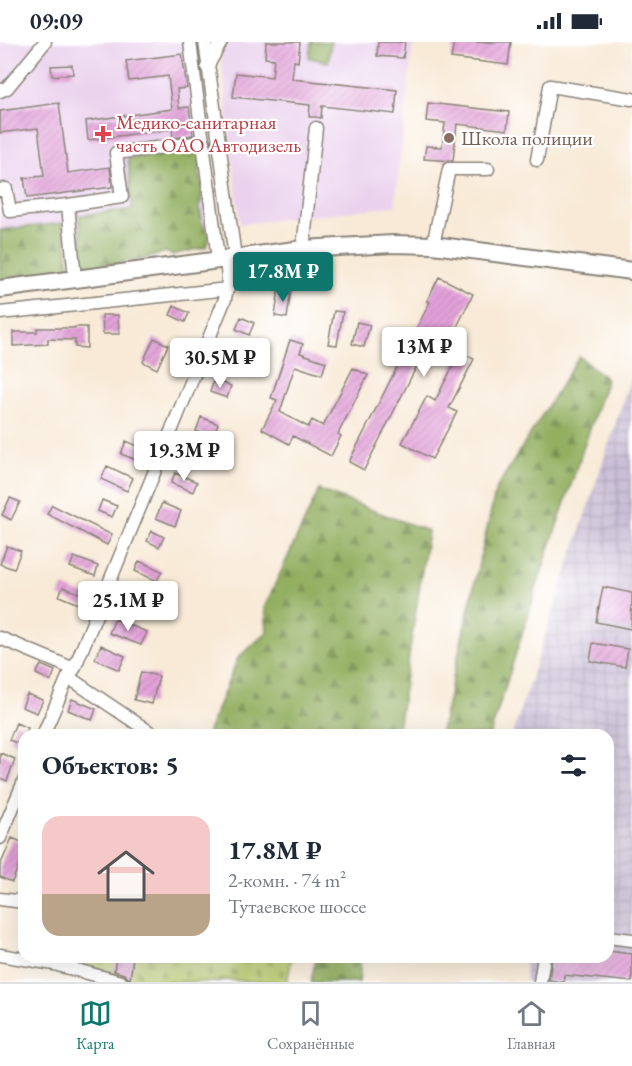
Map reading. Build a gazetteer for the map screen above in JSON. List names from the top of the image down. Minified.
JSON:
{"places":{"health":["Медико-санитарная часть ОАО Автодизель"],"other":["Школа полиции"]},"page":{"status":"09:09","price":["17.8M ₽","13M ₽","30.5M ₽","19.3M ₽","25.1M ₽"],"heading":"Объектов: 5","list":[{"name":"17.8M ₽","note":"2-комн. · 74 m² · Тутаевское шоссе"}],"tabs":["Карта","Сохранённые","Главная"]}}
